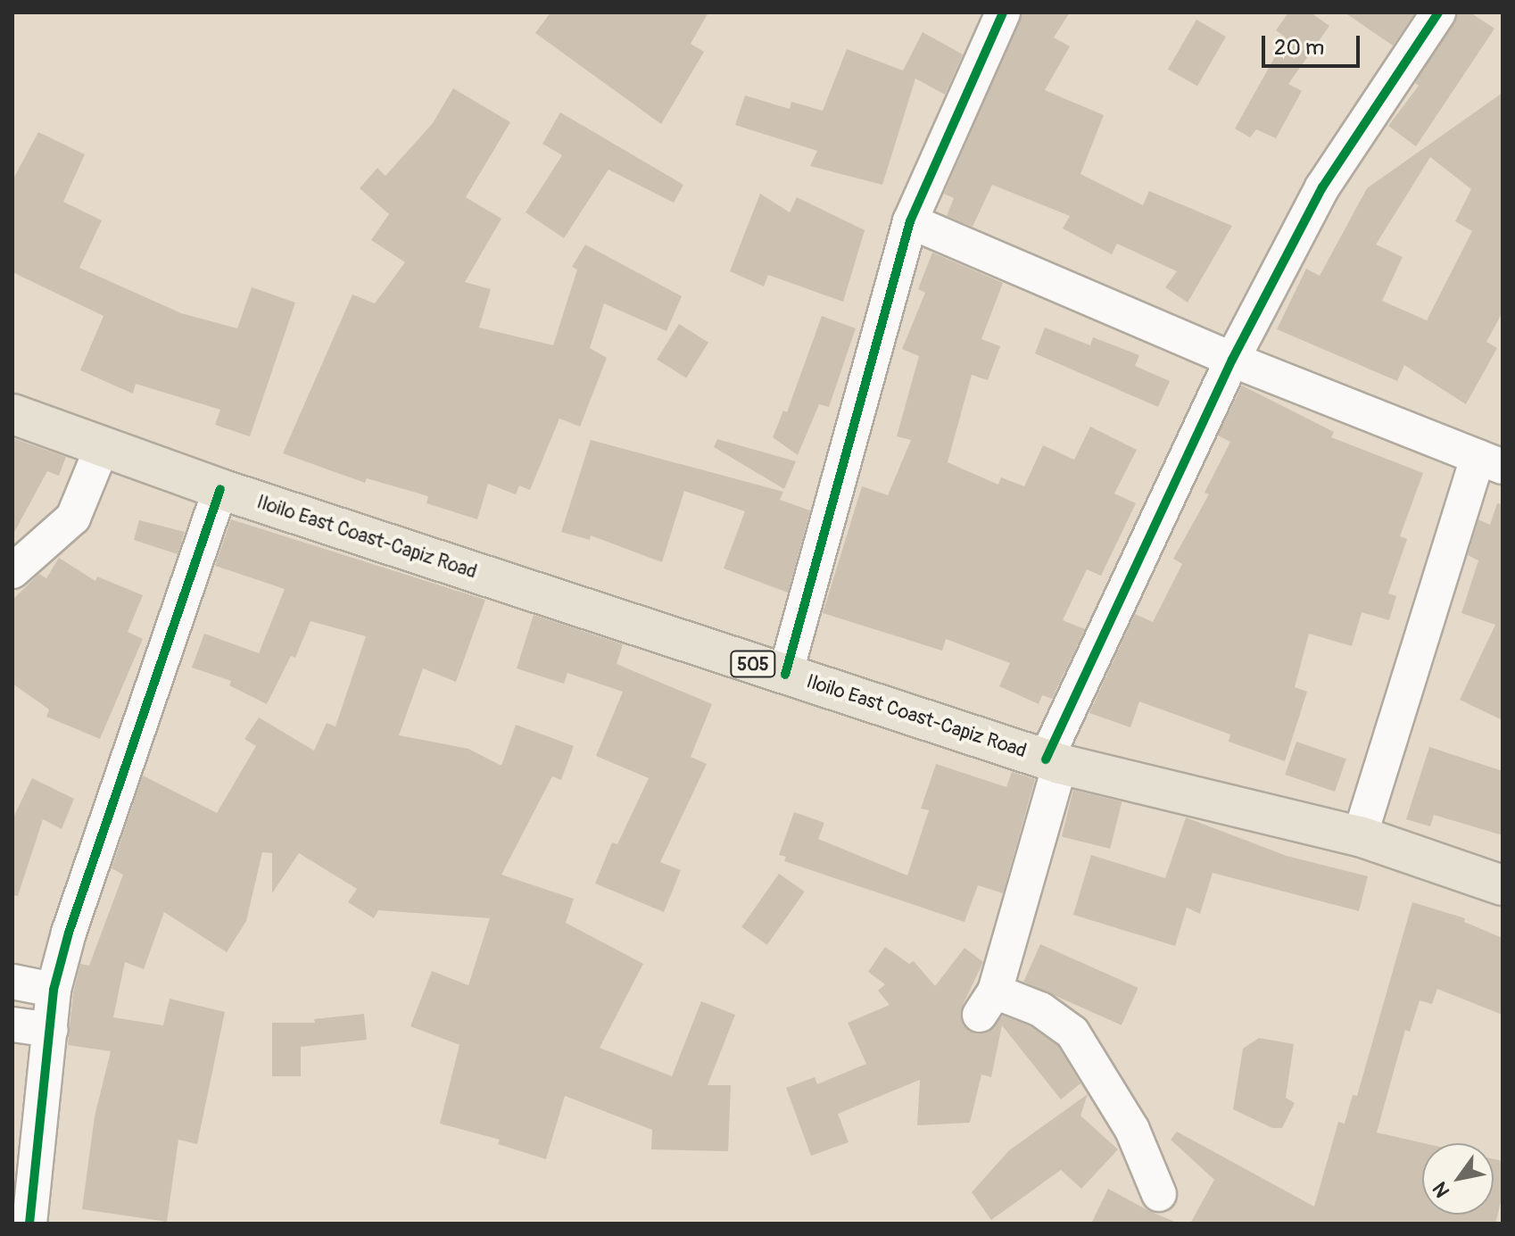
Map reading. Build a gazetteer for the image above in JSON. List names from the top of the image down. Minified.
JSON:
{"streets":{"main road":["Iloilo East Coast-Capiz Road","505"]},"scale_bar":"20 m","north":"bottom left"}
